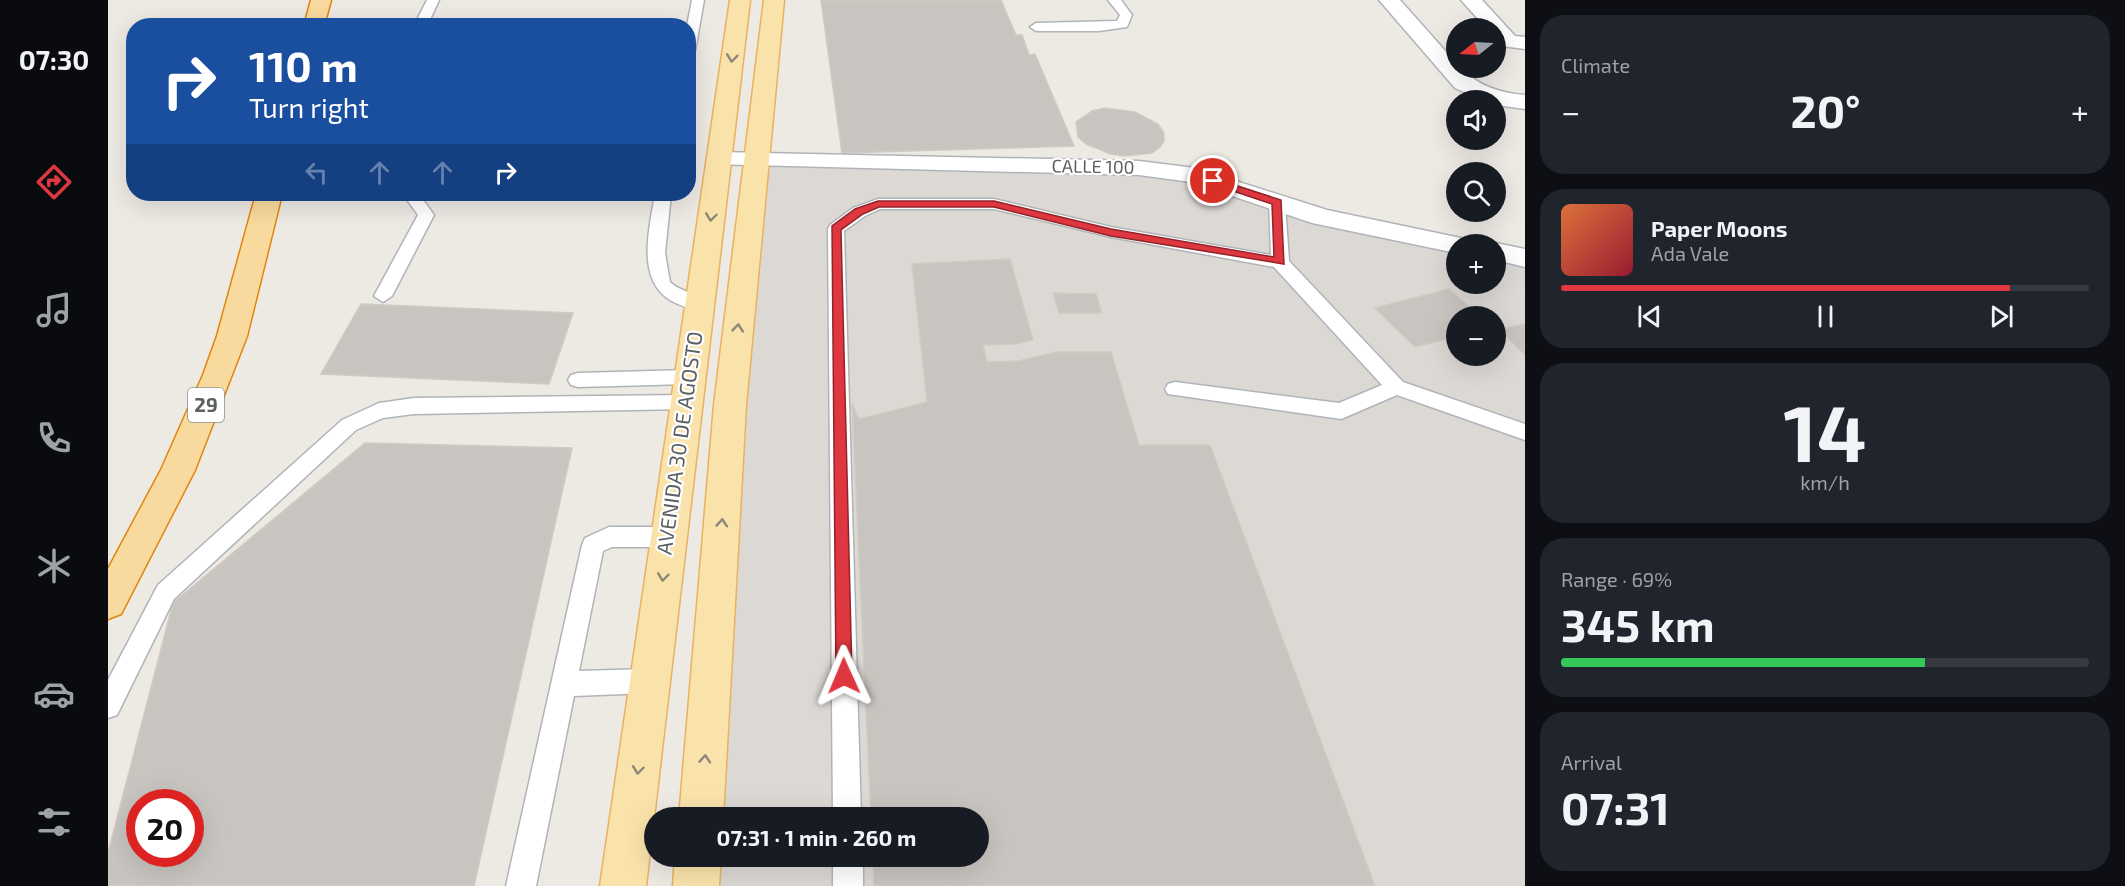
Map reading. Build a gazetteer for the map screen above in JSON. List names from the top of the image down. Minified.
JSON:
{"streets":{"highway":["29"],"main road":["AVENIDA 30 DE AGOSTO"],"street":["CALLE 100"]},"crossings":[["CALLE 100","AVENIDA 30 DE AGOSTO"]],"north":"left","page":{"tabs":"07:30","tile":["Climate",["14","km/h"],["Range · 69%","345 km"],["Arrival","07:31"]],"map_buttons":["+","−"],"turn":["110 m","Turn right"],"heat":["−","20°","+"],"song":["Paper Moons","Ada Vale"],"limit":"20","trip":"07:31 · 1 min · 260 m"}}
